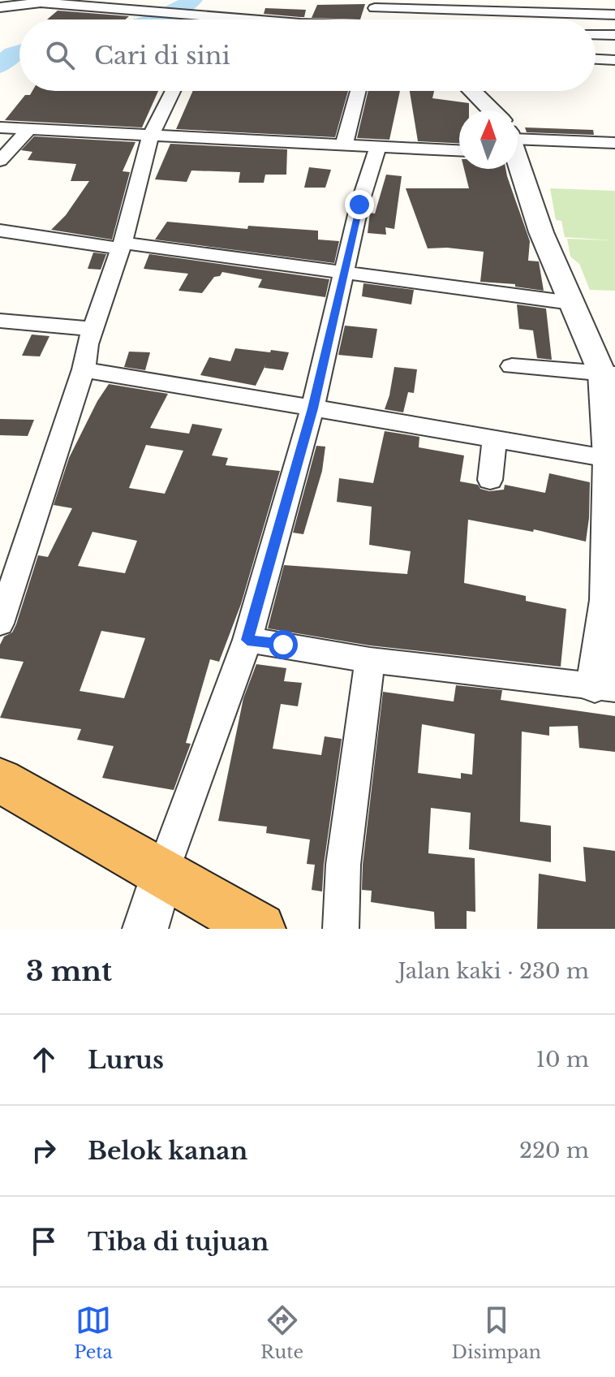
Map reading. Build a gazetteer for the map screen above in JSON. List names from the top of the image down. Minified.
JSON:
{"north":"top","page":{"search":"Cari di sini","heading":["3 mnt","Jalan kaki · 230 m"],"list":[["Lurus","10 m"],["Belok kanan","220 m"],"Tiba di tujuan"],"nav":["Peta","Rute","Disimpan"]}}
